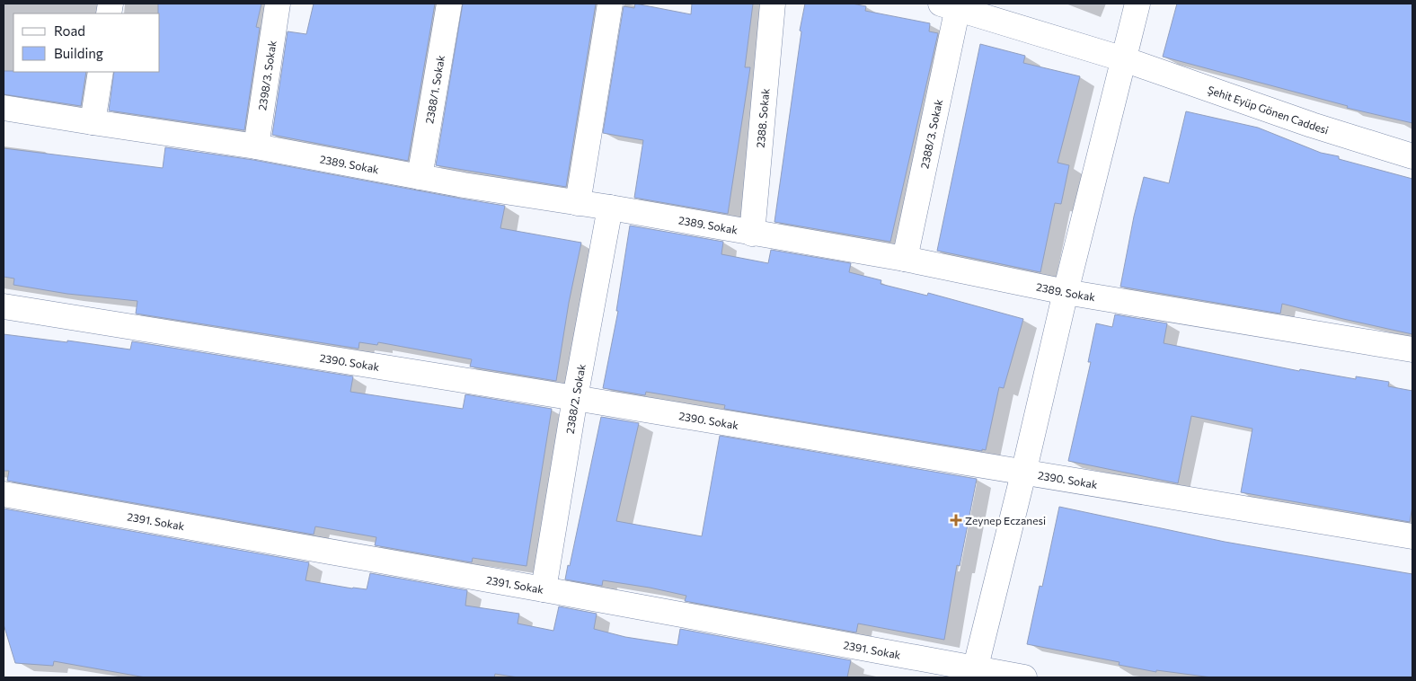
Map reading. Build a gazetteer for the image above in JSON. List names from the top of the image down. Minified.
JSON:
{"streets":{"street":["2398/3. Sokak","2388/1. Sokak","Şehit Eyüp Gönen Caddesi","2388. Sokak","2388/3. Sokak","2389. Sokak","2390. Sokak","2388/2. Sokak","2391. Sokak"]},"crossings":[["2398/3. Sokak","2389. Sokak"],["2388/1. Sokak","2389. Sokak"],["Şehit Eyüp Gönen Caddesi","2388/3. Sokak"],["2388. Sokak","2389. Sokak"],["2388/3. Sokak","2389. Sokak"],["2389. Sokak","2388/2. Sokak"],["2390. Sokak","2388/2. Sokak"],["2388/2. Sokak","2391. Sokak"]],"places":{"health":["Zeynep Eczanesi"]},"legend":["Road","Building"]}
